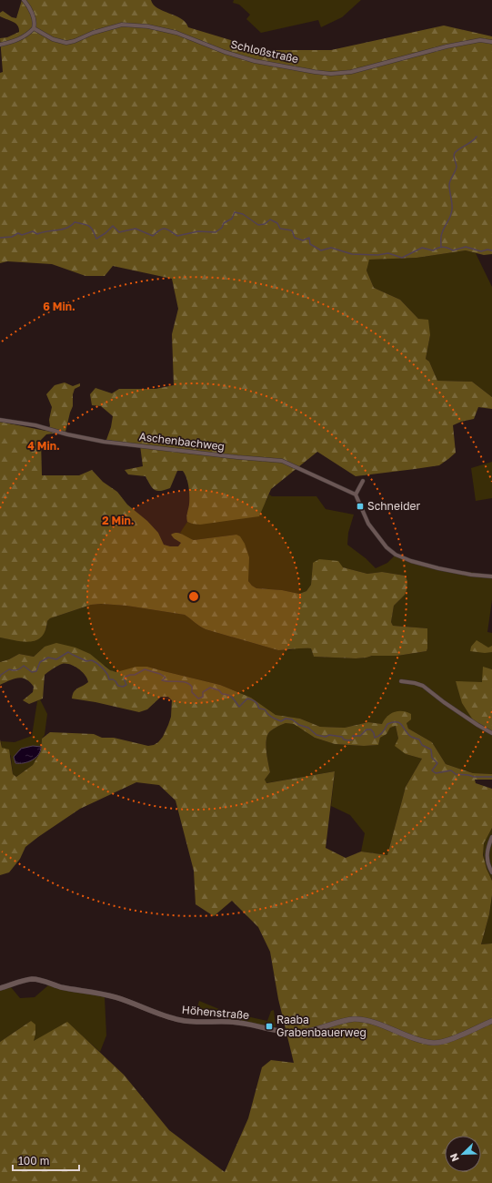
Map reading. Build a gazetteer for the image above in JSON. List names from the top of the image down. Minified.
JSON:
{"streets":{"street":["Schloßstraße","Aschenbachweg","Höhenstraße"]},"places":{"transit":["Schneider","Raaba Grabenbauerweg"]},"scale_bar":"100 m","north":"bottom left","rings":["6 Min.","4 Min.","2 Min."]}
